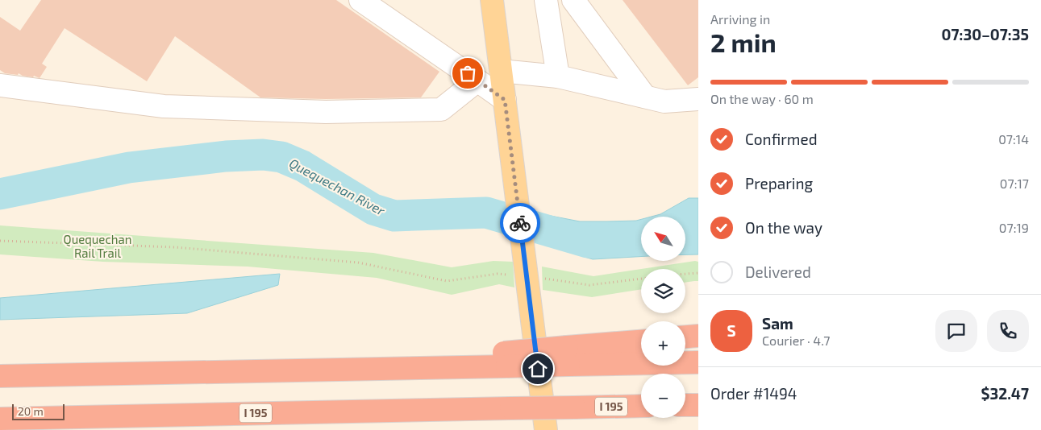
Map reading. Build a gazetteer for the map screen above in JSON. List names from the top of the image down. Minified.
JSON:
{"streets":{"highway":["I 195"]},"water":["Quequechan River"],"parks":["Quequechan Rail Trail"],"scale_bar":"20 m","north":"top left","page":{"heading":["2 min","Arriving in","07:30–07:35"],"panel":["Sam","Courier · 4.7","Order #1494","$32.47"],"bar":"On the way · 60 m","list":[["Confirmed","07:14"],["Preparing","07:17"],["On the way","07:19"],"Delivered"],"map_buttons":["+","−"],"round":"S","scale":"20 m"}}
